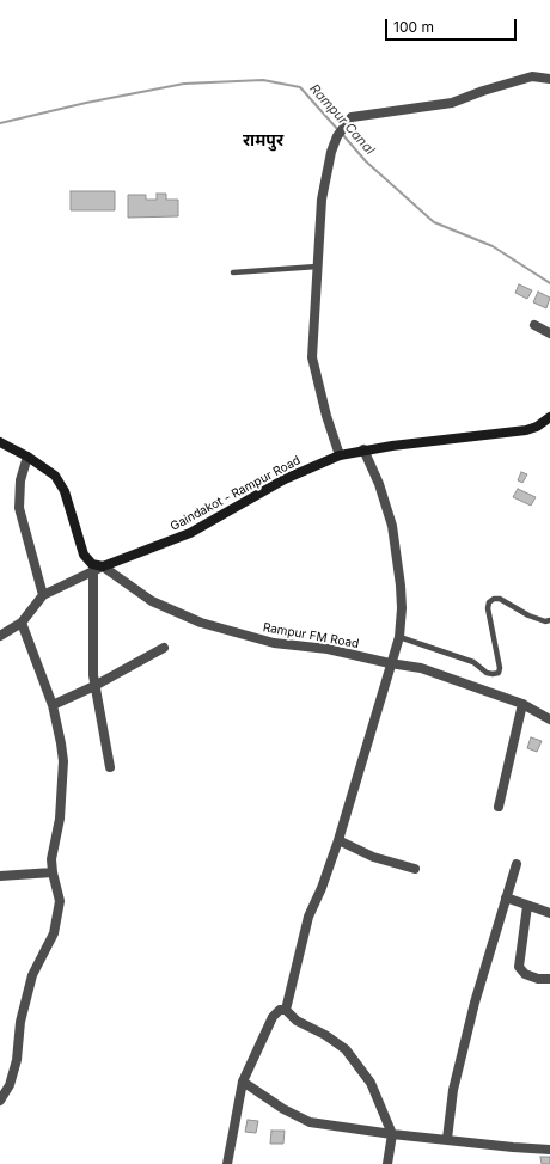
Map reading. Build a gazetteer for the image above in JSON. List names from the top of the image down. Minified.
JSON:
{"streets":{"main road":["Gaindakot - Rampur Road"],"street":["Rampur FM Road"]},"crossings":[["Gaindakot - Rampur Road","Rampur FM Road"]],"districts":["रामपुर"],"water":["Rampur Canal"],"scale_bar":"100 m"}
